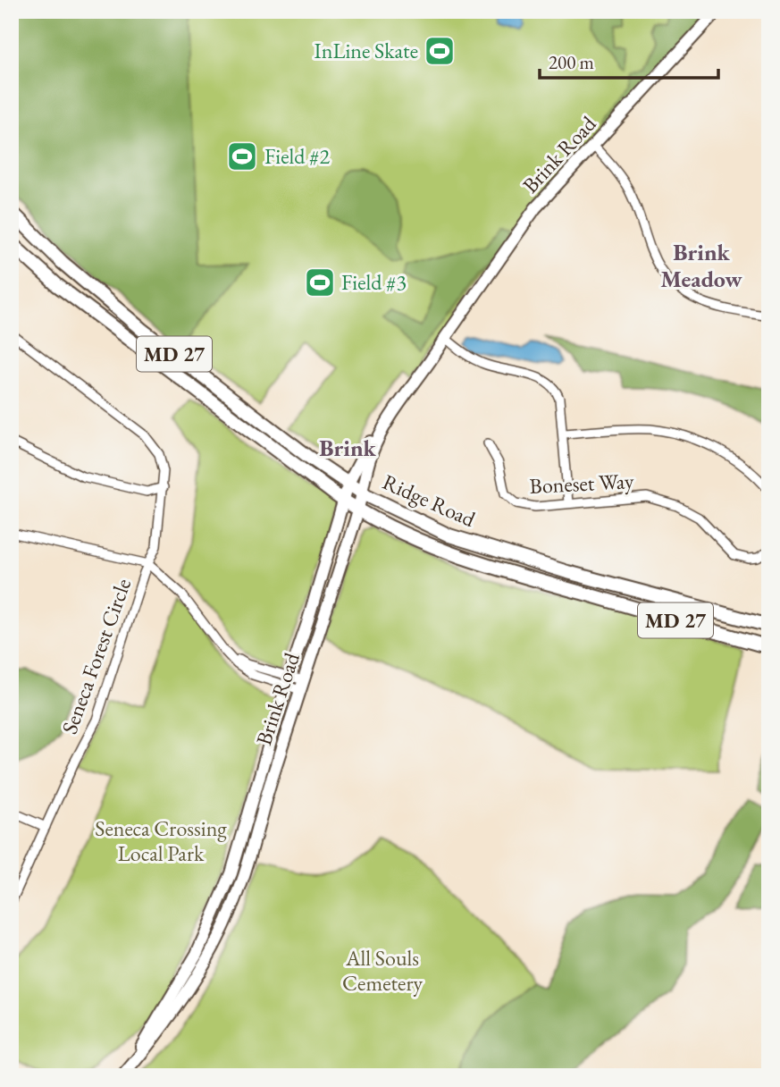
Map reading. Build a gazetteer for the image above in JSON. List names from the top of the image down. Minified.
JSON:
{"streets":{"highway":["MD 27","Ridge Road"],"main road":["Brink Road"],"street":["Boneset Way","Seneca Forest Circle"]},"crossings":[["Brink Road","Ridge Road"]],"districts":["Brink Meadow","Brink"],"parks":["Seneca Crossing Local Park","All Souls Cemetery"],"places":{"sports":["InLine Skate","Field #2","Field #3"]},"scale_bar":"200 m"}
